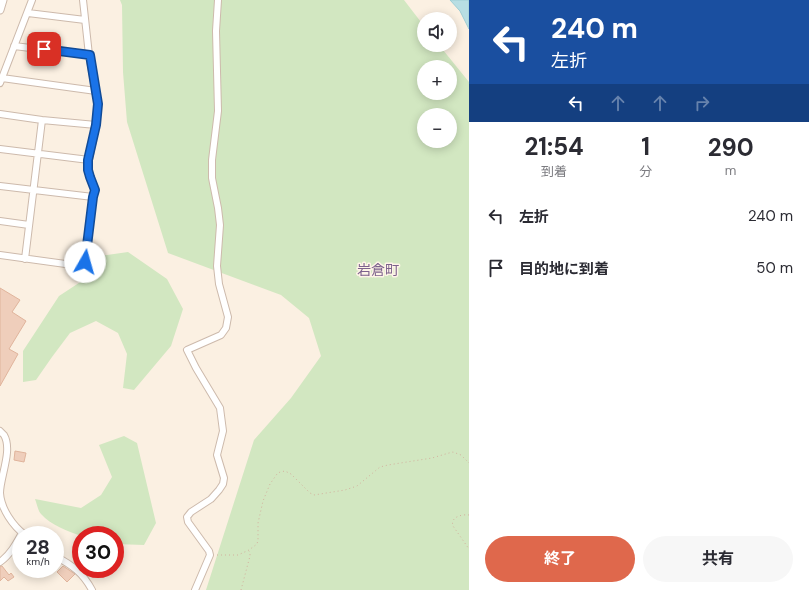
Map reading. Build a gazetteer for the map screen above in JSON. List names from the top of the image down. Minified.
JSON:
{"districts":["岩倉町"],"page":{"turn":["240 m","左折"],"map_buttons":["+","−"],"eta":["21:54","到着","1","分","290","m"],"list":[{"name":"左折","value":"240 m"},{"name":"目的地に到着","value":"50 m"}],"speed":"28 km/h","limit":"30","buttons":["終了","共有"]}}
